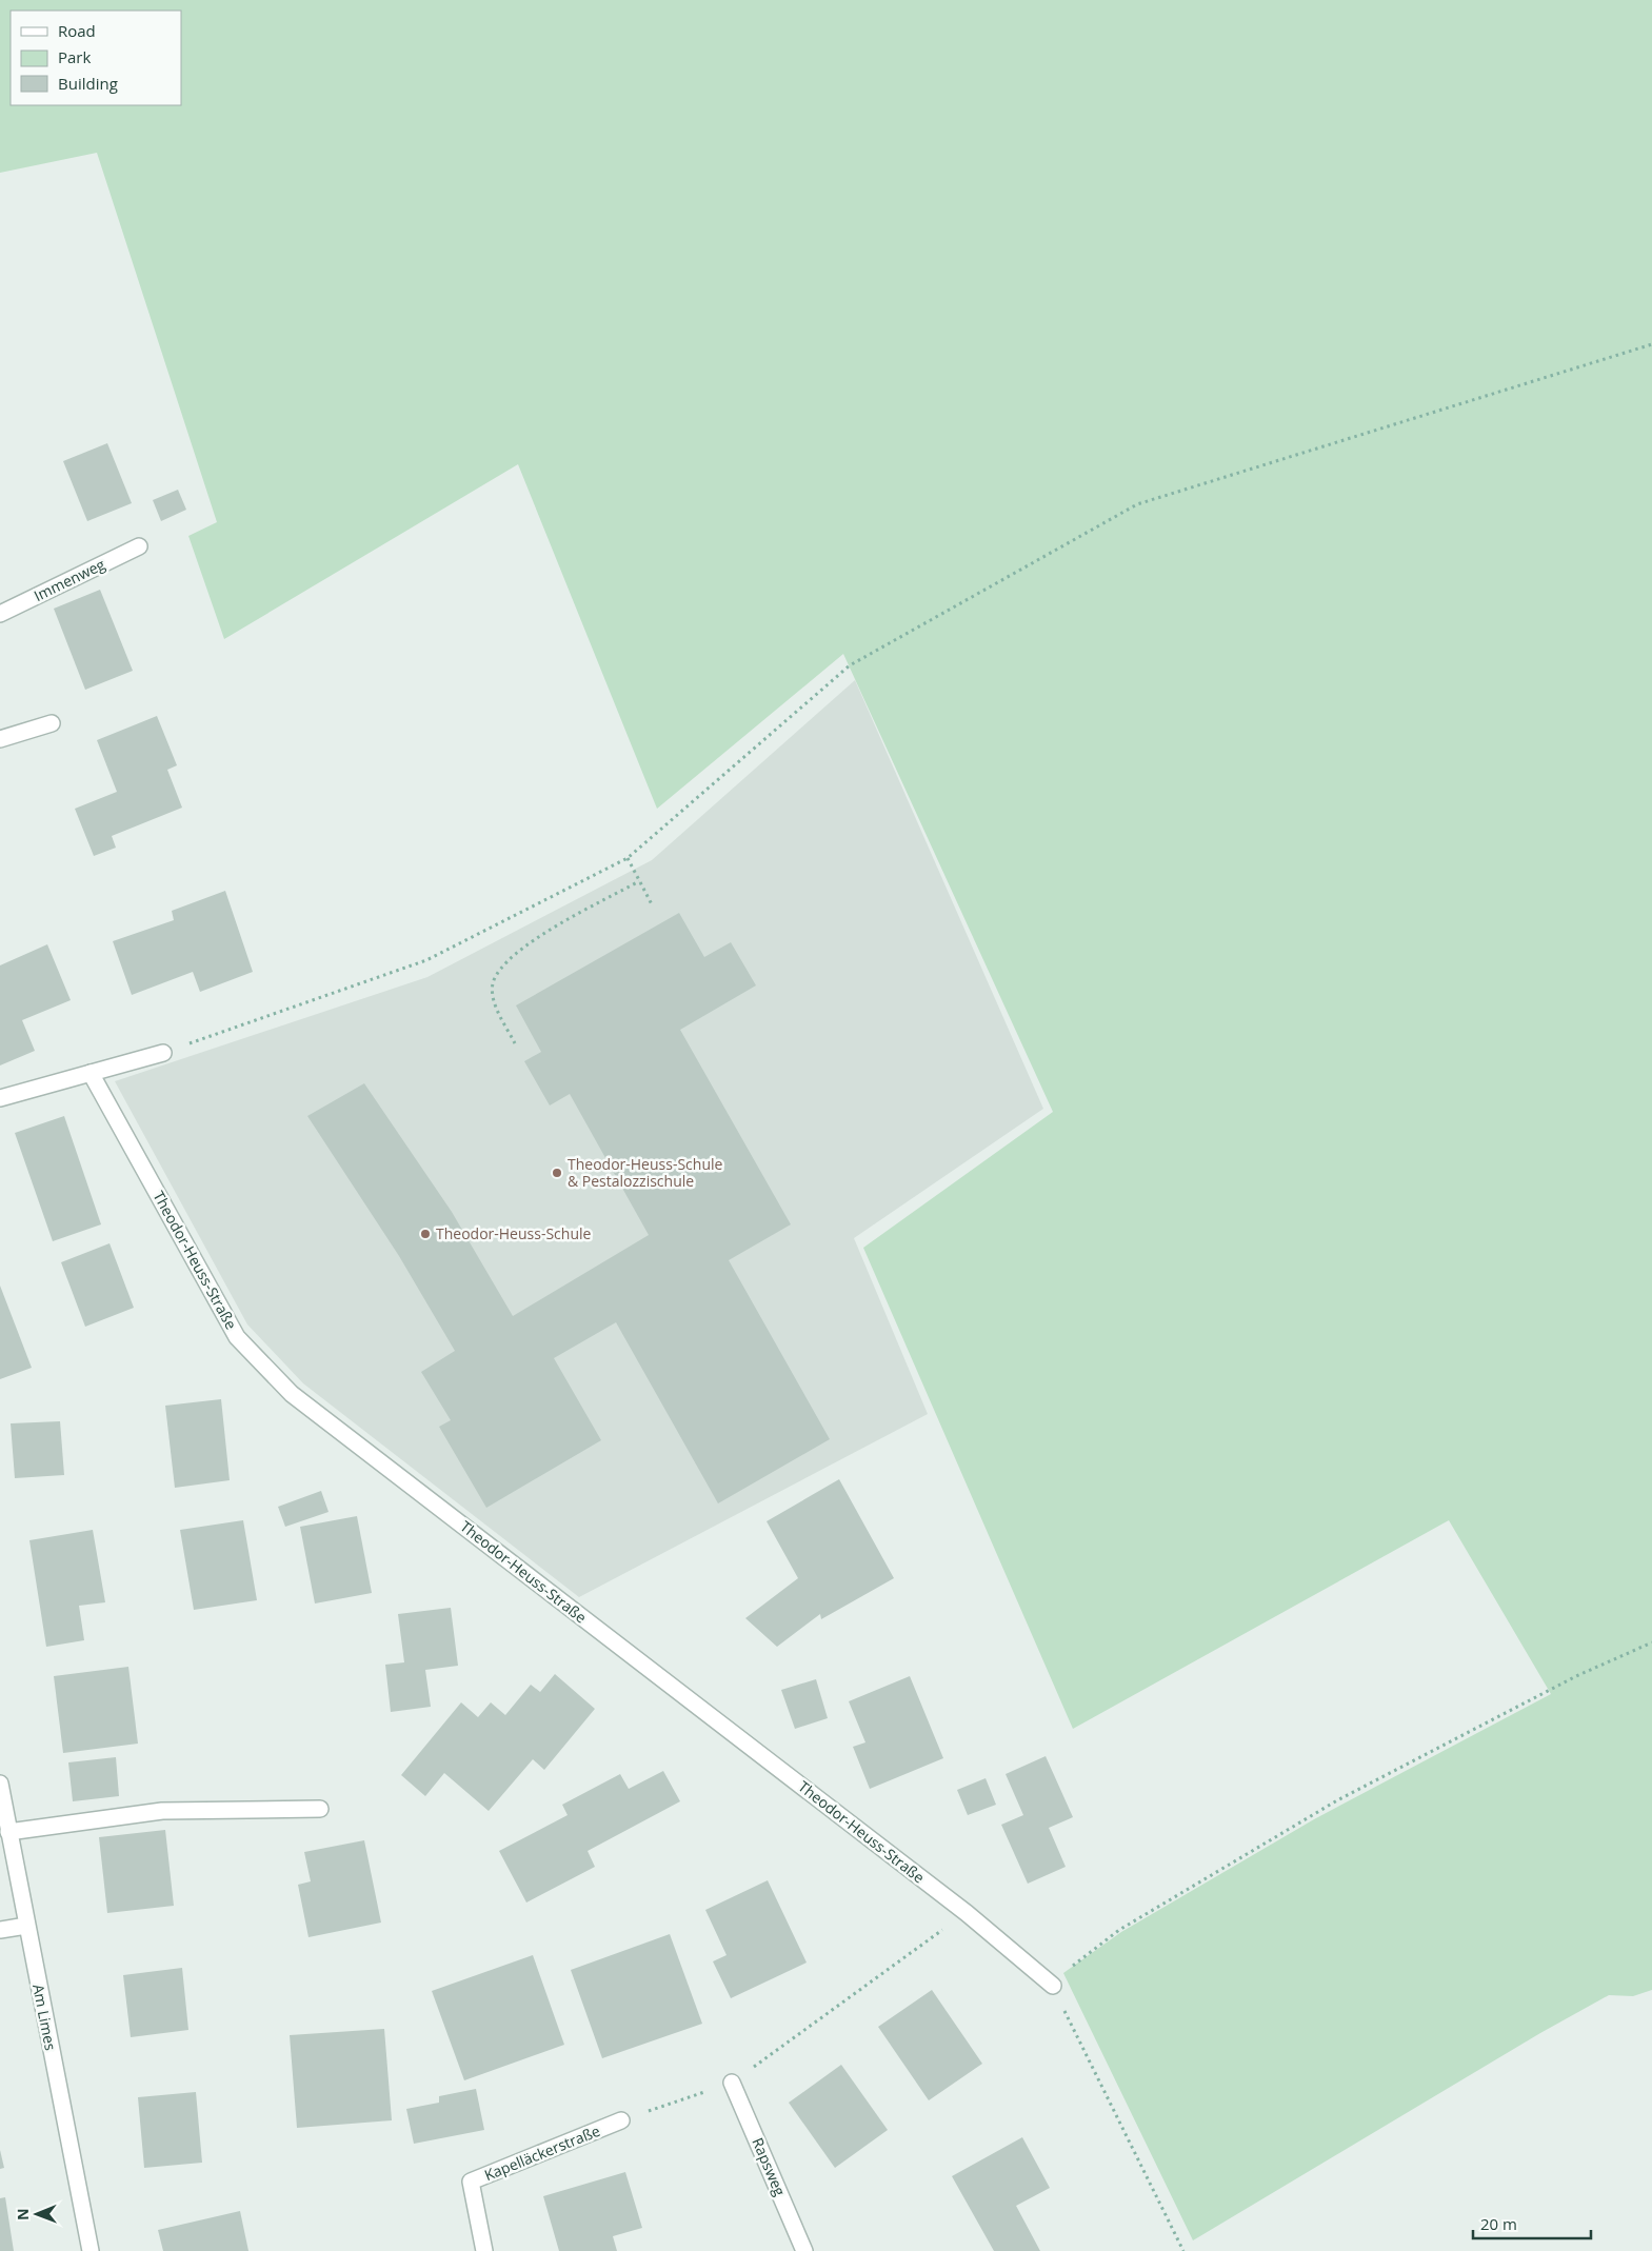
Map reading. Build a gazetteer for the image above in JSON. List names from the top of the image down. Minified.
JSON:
{"streets":{"street":["Immenweg","Theodor-Heuss-Straße","Am Limes","Kapelläckerstraße","Rapsweg"]},"places":["Theodor-Heuss-Schule & Pestalozzischule","Theodor-Heuss-Schule"],"legend":["Road","Park","Building"],"scale_bar":"20 m","north":"left"}
